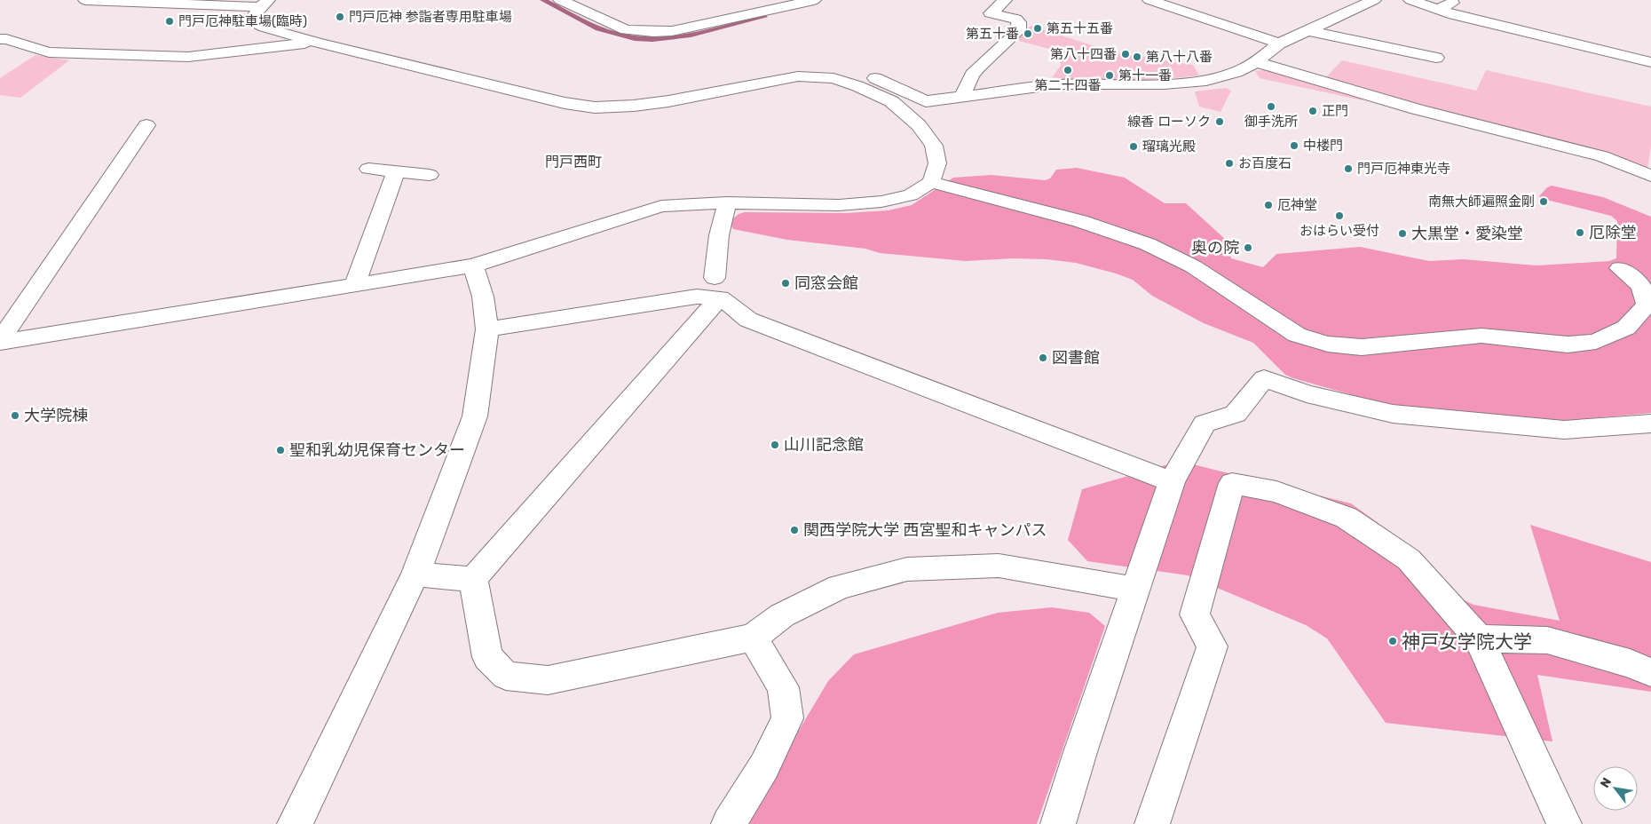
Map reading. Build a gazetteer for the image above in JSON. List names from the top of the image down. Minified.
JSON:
{"districts":["門戸西町"],"places":["門戸厄神 参詣者専用駐車場","門戸厄神駐車場(臨時)","第五十五番","第五十番","第八十四番","第八十八番","第二十四番","第十一番","御手洗所","正門","線香 ローソク","中楼門","瑠璃光殿","お百度石","門戸厄神東光寺","南無大師遍照金剛","厄神堂","おはらい受付","厄除堂","大黒堂・愛染堂","奥の院","同窓会館","図書館","大学院棟","山川記念館","聖和乳幼児保育センター","関西学院大学 西宮聖和キャンパス","神戸女学院大学"],"north":"top left"}
